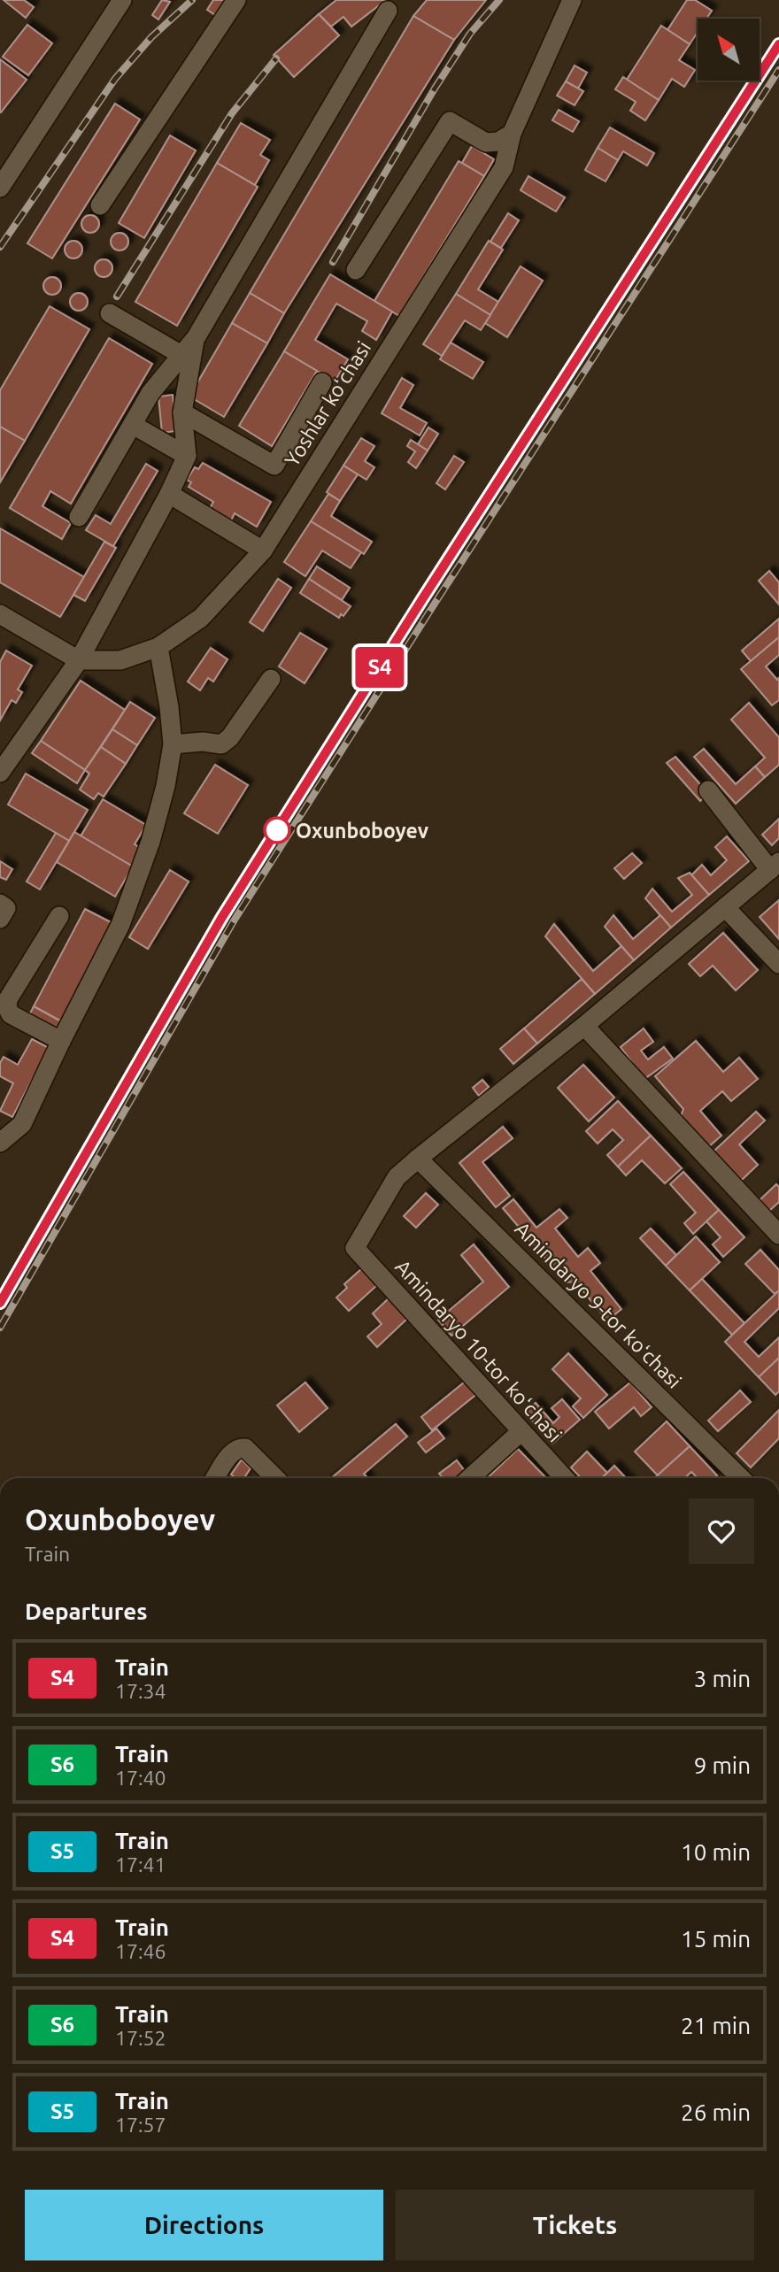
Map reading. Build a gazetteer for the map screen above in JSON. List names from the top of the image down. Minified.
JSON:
{"streets":{"street":["Yoshlar koʻchasi","Amindaryo 9-tor koʻchasi","Amindaryo 10-tor koʻchasi"]},"crossings":[["Amindaryo 9-tor koʻchasi","Amindaryo 10-tor koʻchasi"]],"places":["Oxunboboyev"],"north":"top left","page":{"on_map":"S4","heading":[["Oxunboboyev","Train"],"Departures"],"list":[{"mark":"S4","name":"Train","note":"17:34","value":"3 min"},{"mark":"S6","name":"Train","note":"17:40","value":"9 min"},{"mark":"S5","name":"Train","note":"17:41","value":"10 min"},{"mark":"S4","name":"Train","note":"17:46","value":"15 min"},{"mark":"S6","name":"Train","note":"17:52","value":"21 min"},{"mark":"S5","name":"Train","note":"17:57","value":"26 min"}],"buttons":["Directions","Tickets"]}}
